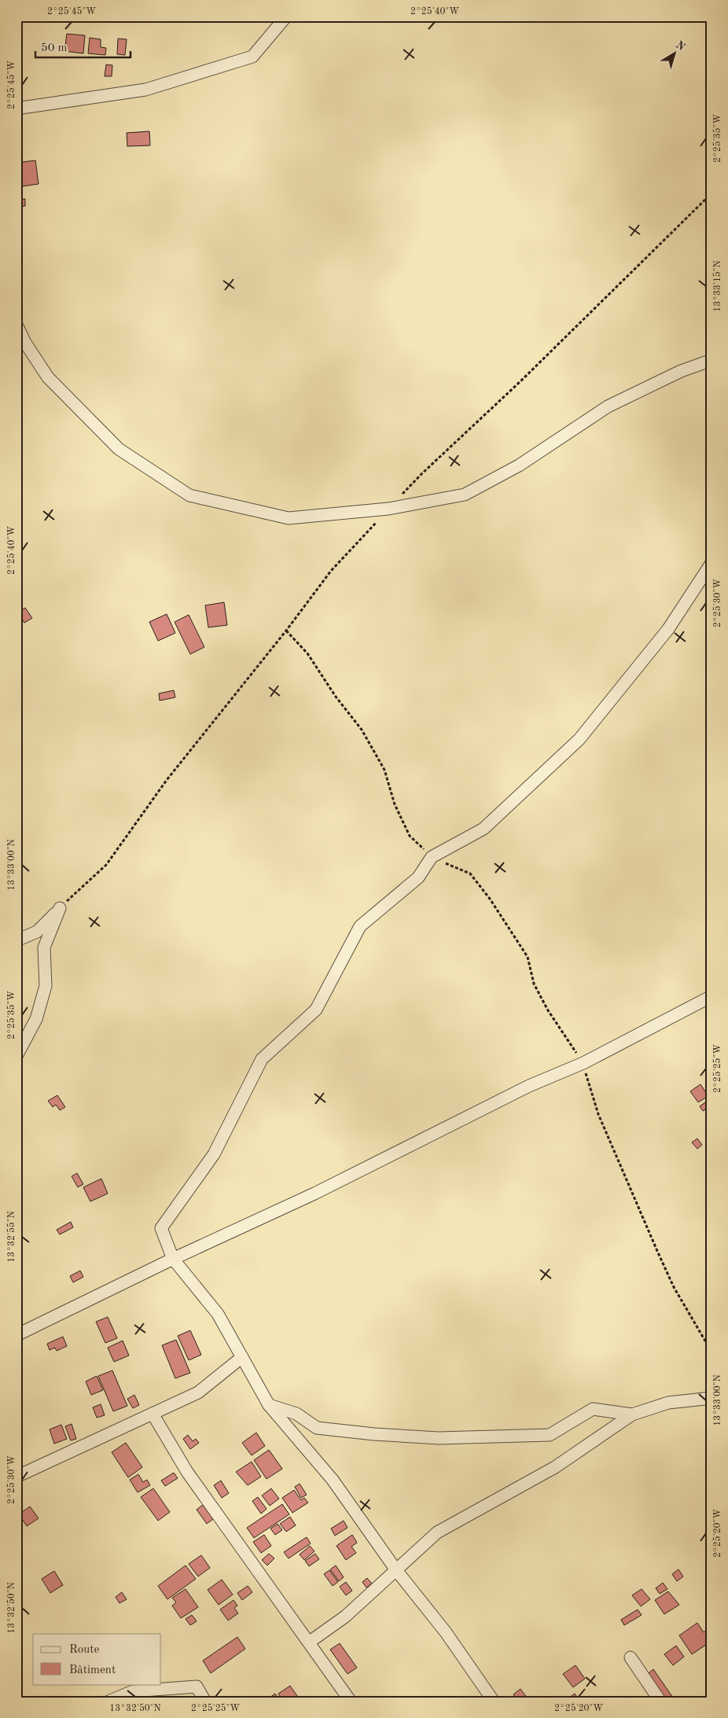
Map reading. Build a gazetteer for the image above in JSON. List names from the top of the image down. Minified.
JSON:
{"legend":["Route","Bâtiment"],"scale_bar":"50 m","north":"top right","coordinates":["2°25'45\"W","2°25'40\"W","2°25'35\"W","13°33'15\"N","2°25'30\"W","13°33'00\"N","2°25'25\"W","13°32'55\"N","2°25'20\"W","13°32'50\"N"]}
